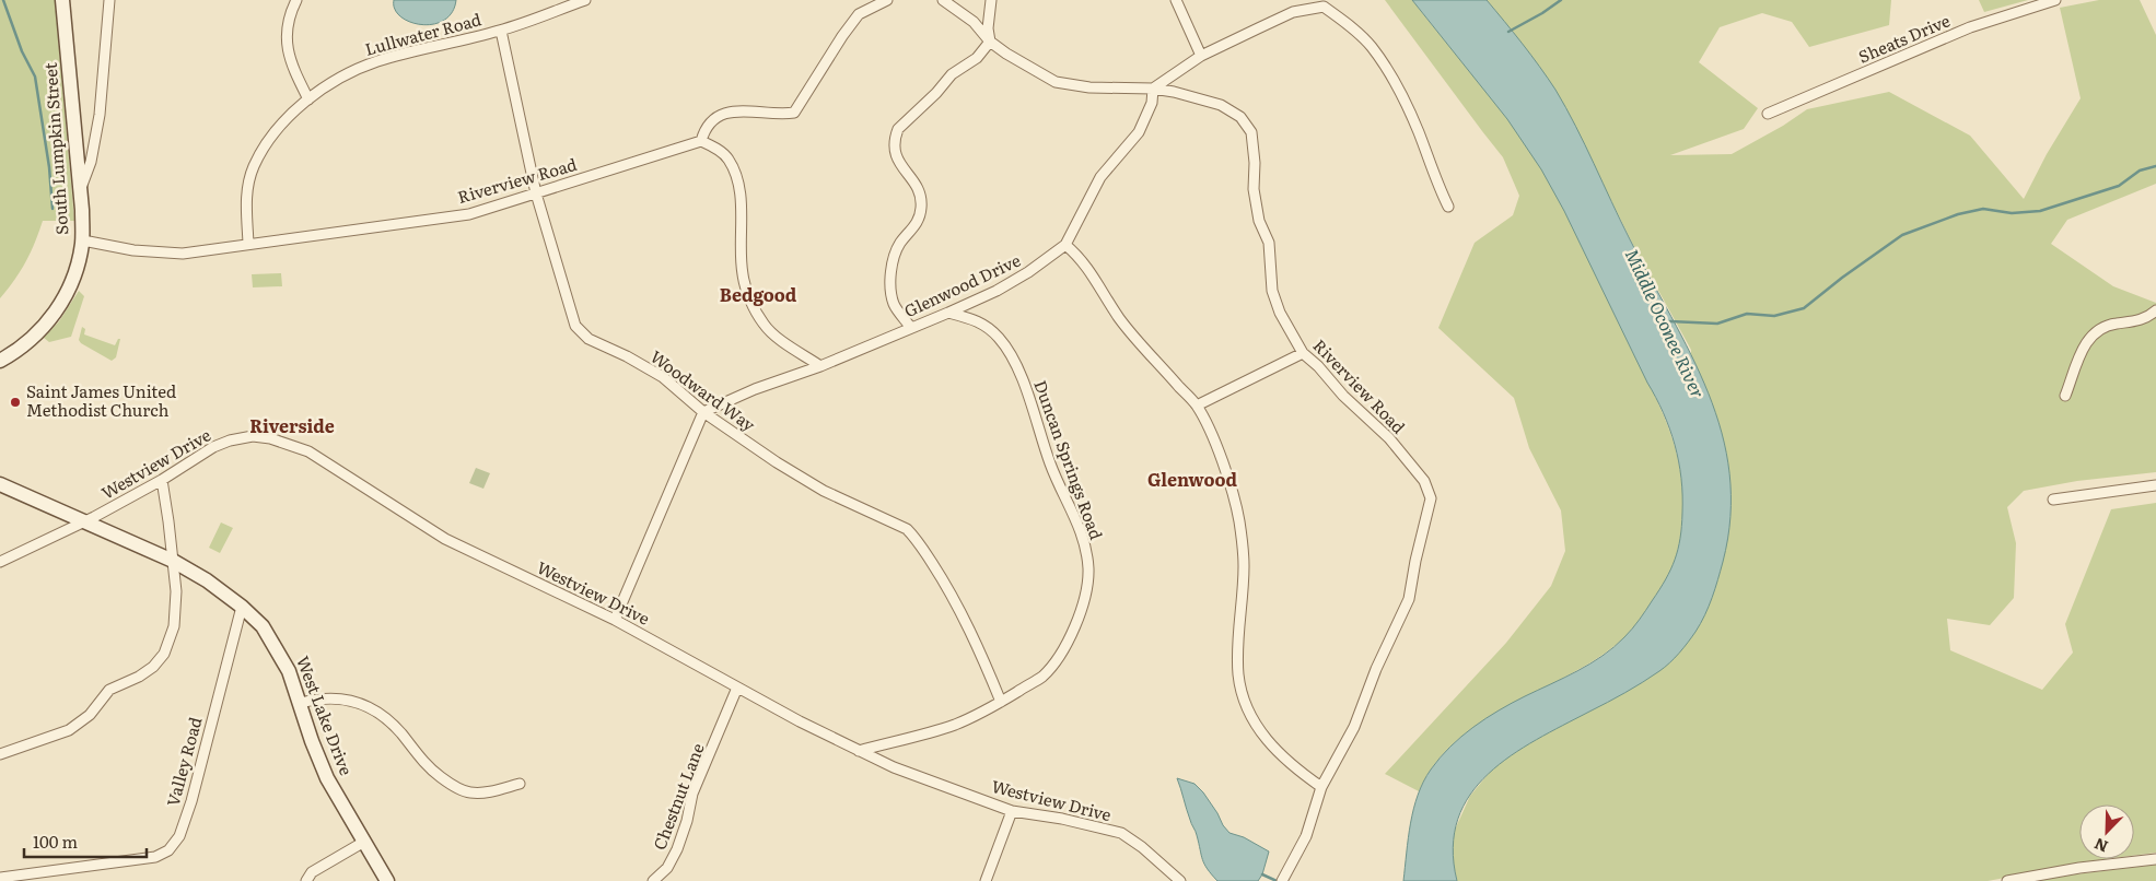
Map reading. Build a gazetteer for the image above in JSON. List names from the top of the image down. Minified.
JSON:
{"streets":{"main road":["South Lumpkin Street","West Lake Drive"],"street":["Lullwater Road","Sheats Drive","Riverview Road","Glenwood Drive","Woodward Way","Duncan Springs Road","Westview Drive","Valley Road","Chestnut Lane"]},"crossings":[["Lullwater Road","Riverview Road"],["Lullwater Road","Woodward Way"],["South Lumpkin Street","Riverview Road"],["Riverview Road","Woodward Way"],["Glenwood Drive","Woodward Way"],["Glenwood Drive","Duncan Springs Road"],["Woodward Way","Duncan Springs Road"],["Duncan Springs Road","Westview Drive"],["Westview Drive","West Lake Drive"],["Westview Drive","Chestnut Lane"],["West Lake Drive","Valley Road"]],"districts":["Bedgood","Riverside","Glenwood"],"water":["Middle Oconee River"],"places":["Saint James United Methodist Church"],"scale_bar":"100 m","north":"bottom left"}
